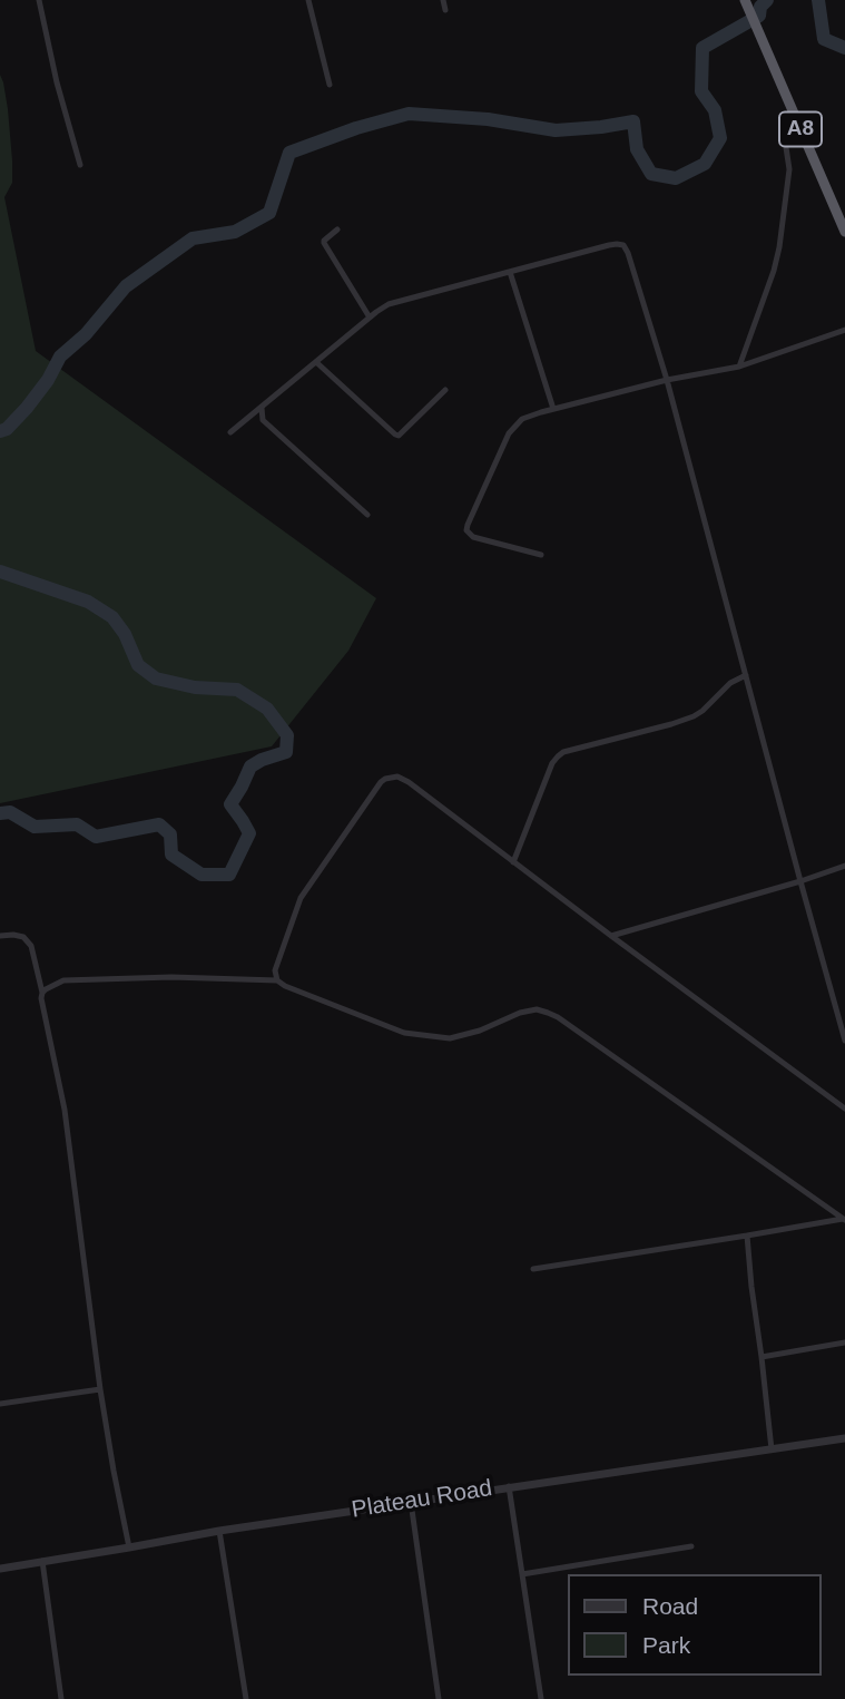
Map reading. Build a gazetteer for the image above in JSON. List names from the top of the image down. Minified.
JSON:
{"streets":{"highway":["A8"],"street":["Plateau Road"]},"legend":["Road","Park"]}
